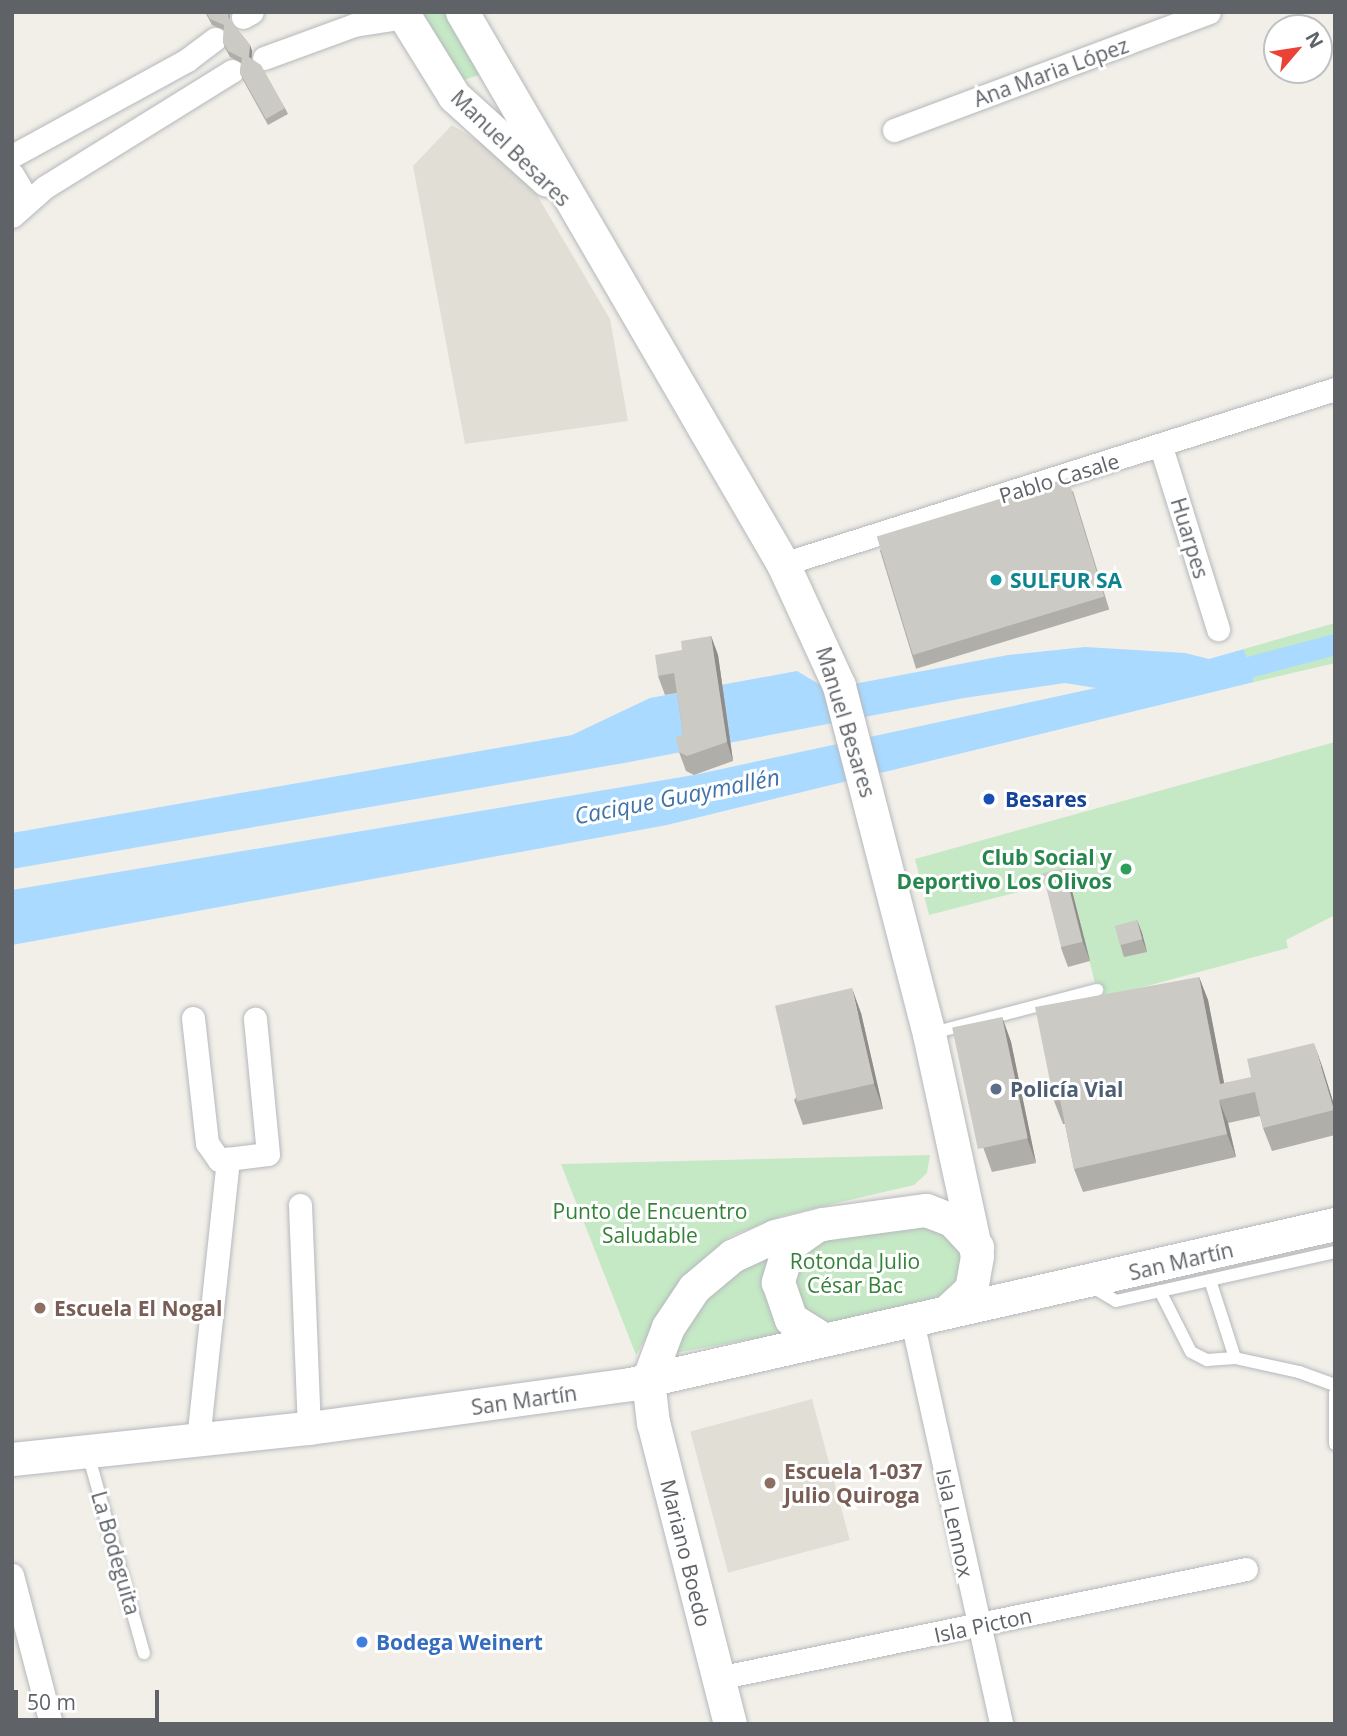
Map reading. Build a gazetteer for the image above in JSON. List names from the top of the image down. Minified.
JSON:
{"streets":{"main road":["Manuel Besares","San Martín","Mariano Boedo"],"street":["Ana Maria López","Pablo Casale","Huarpes","Isla Lennox","Isla Picton"],"lane":["La Bodeguita"]},"crossings":[["Manuel Besares","Pablo Casale"],["Manuel Besares","San Martín"],["Manuel Besares","Isla Lennox"],["Pablo Casale","Huarpes"],["San Martín","Isla Lennox"],["San Martín","La Bodeguita"],["San Martín","Mariano Boedo"],["Isla Lennox","Isla Picton"],["Mariano Boedo","Isla Picton"]],"water":["Cacique Guaymallén"],"parks":["Punto de Encuentro Saludable","Rotonda Julio César Bac"],"places":["SULFUR SA","Besares","Club Social y Deportivo Los Olivos","Policía Vial","Escuela El Nogal","Escuela 1-037 Julio Quiroga","Bodega Weinert"],"scale_bar":"50 m","north":"top right"}
